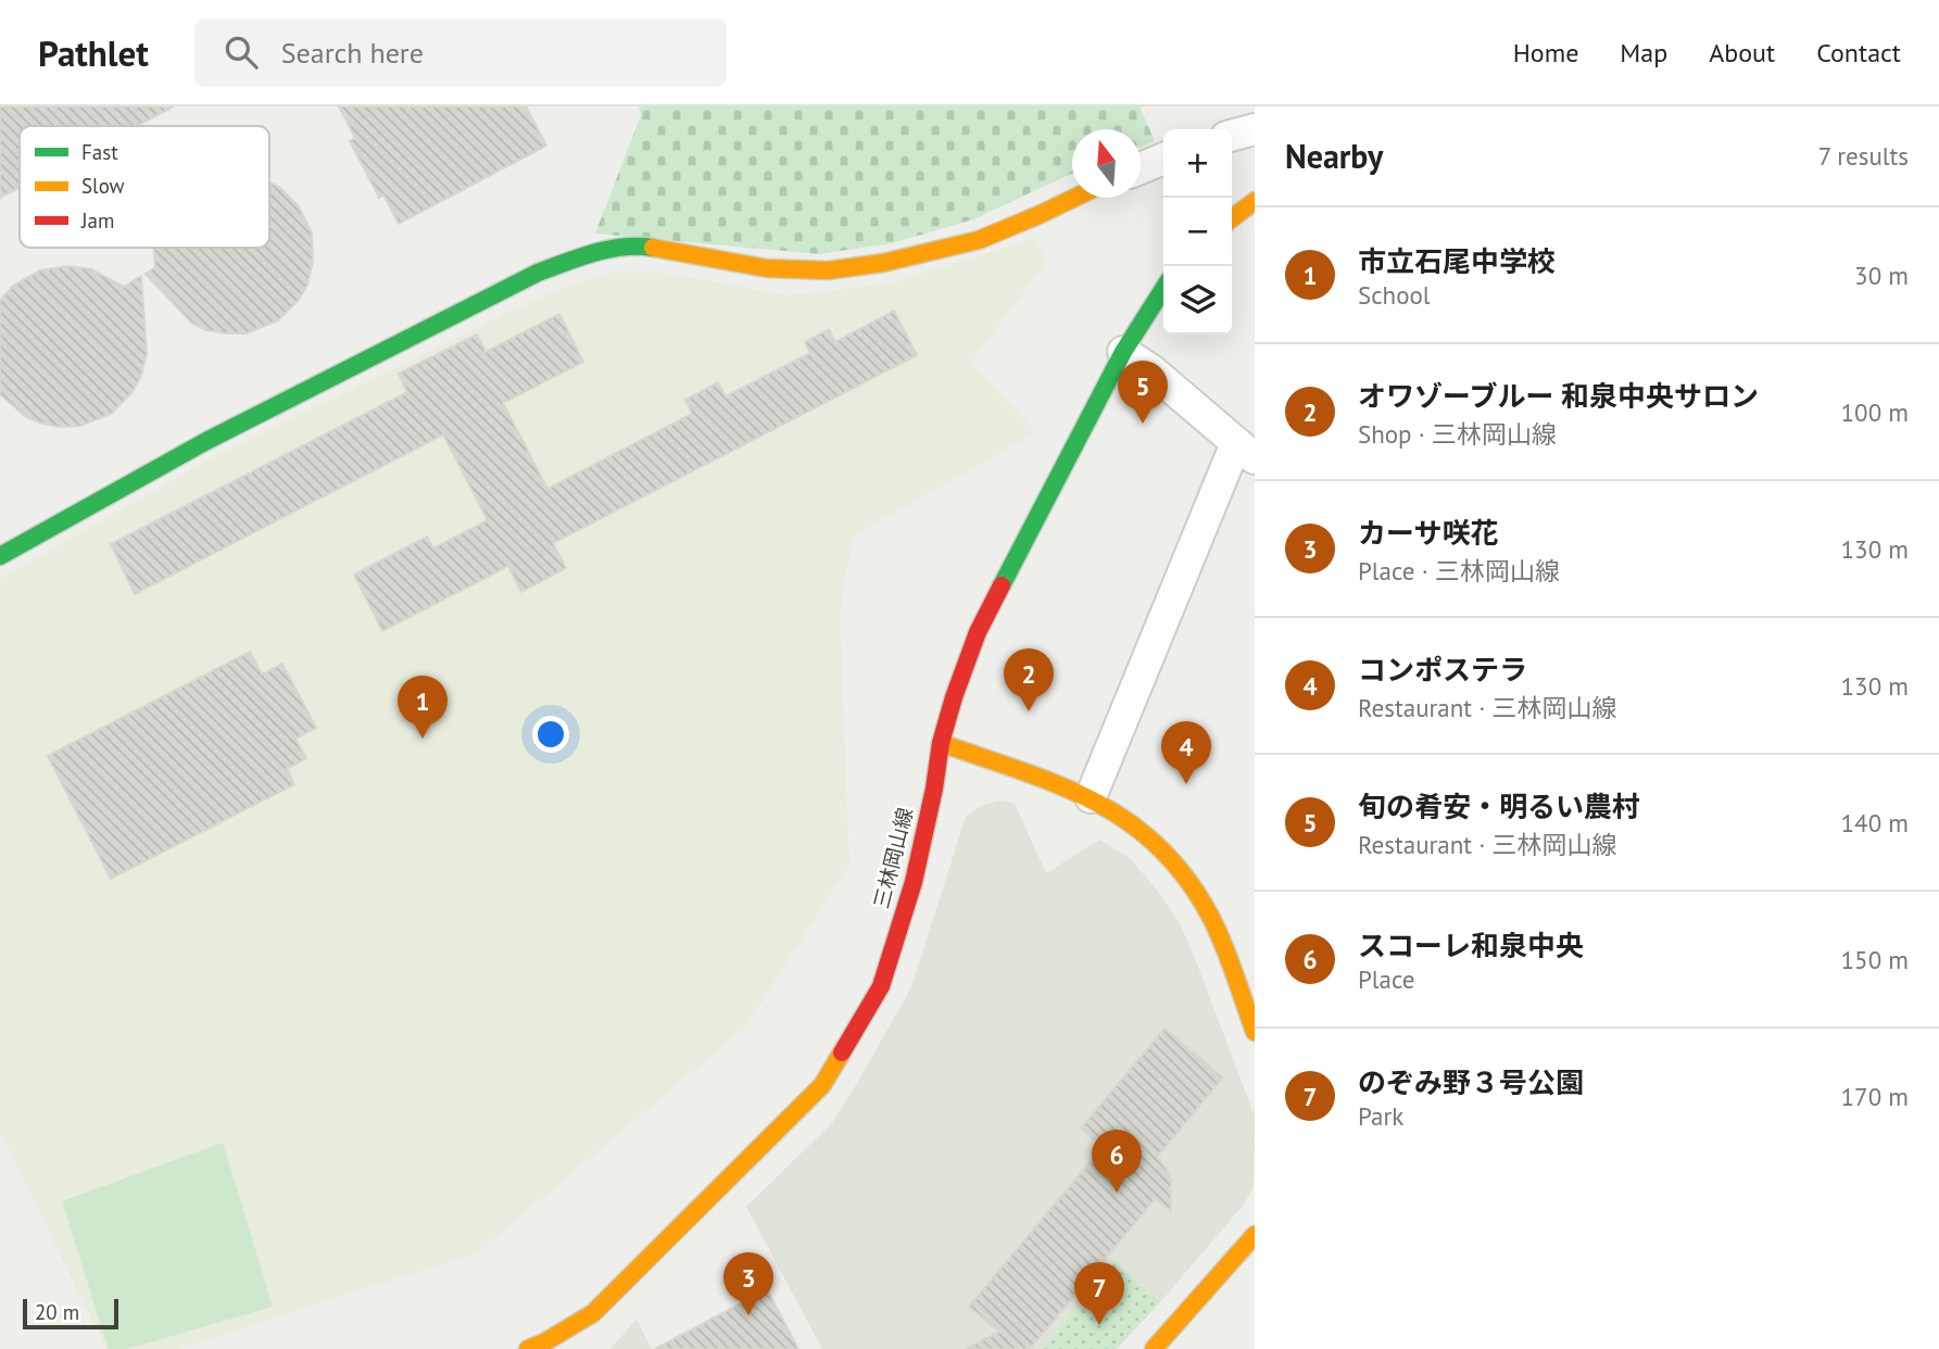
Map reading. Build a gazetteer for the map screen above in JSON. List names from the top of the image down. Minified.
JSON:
{"streets":{"street":["三林岡山線"]},"legend":["Fast","Slow","Jam"],"scale_bar":"20 m","north":"top","page":{"header":"Pathlet","search":"Search here","nav":["Home","Map","About","Contact"],"heading":["Nearby","7 results"],"map_buttons":["+","−"],"list":[{"mark":"1","name":"市立石尾中学校","note":"School","value":"30 m"},{"mark":"2","name":"オワゾーブルー 和泉中央サロン","note":"Shop · 三林岡山線","value":"100 m"},{"mark":"3","name":"カーサ咲花","note":"Place · 三林岡山線","value":"130 m"},{"mark":"4","name":"コンポステラ","note":"Restaurant · 三林岡山線","value":"130 m"},{"mark":"5","name":"旬の肴安・明るい農村","note":"Restaurant · 三林岡山線","value":"140 m"},{"mark":"6","name":"スコーレ和泉中央","note":"Place","value":"150 m"},{"mark":"7","name":"のぞみ野３号公園","note":"Park","value":"170 m"}],"pins":["5","2","1","4","6","3","7"],"scale":"20 m"}}
